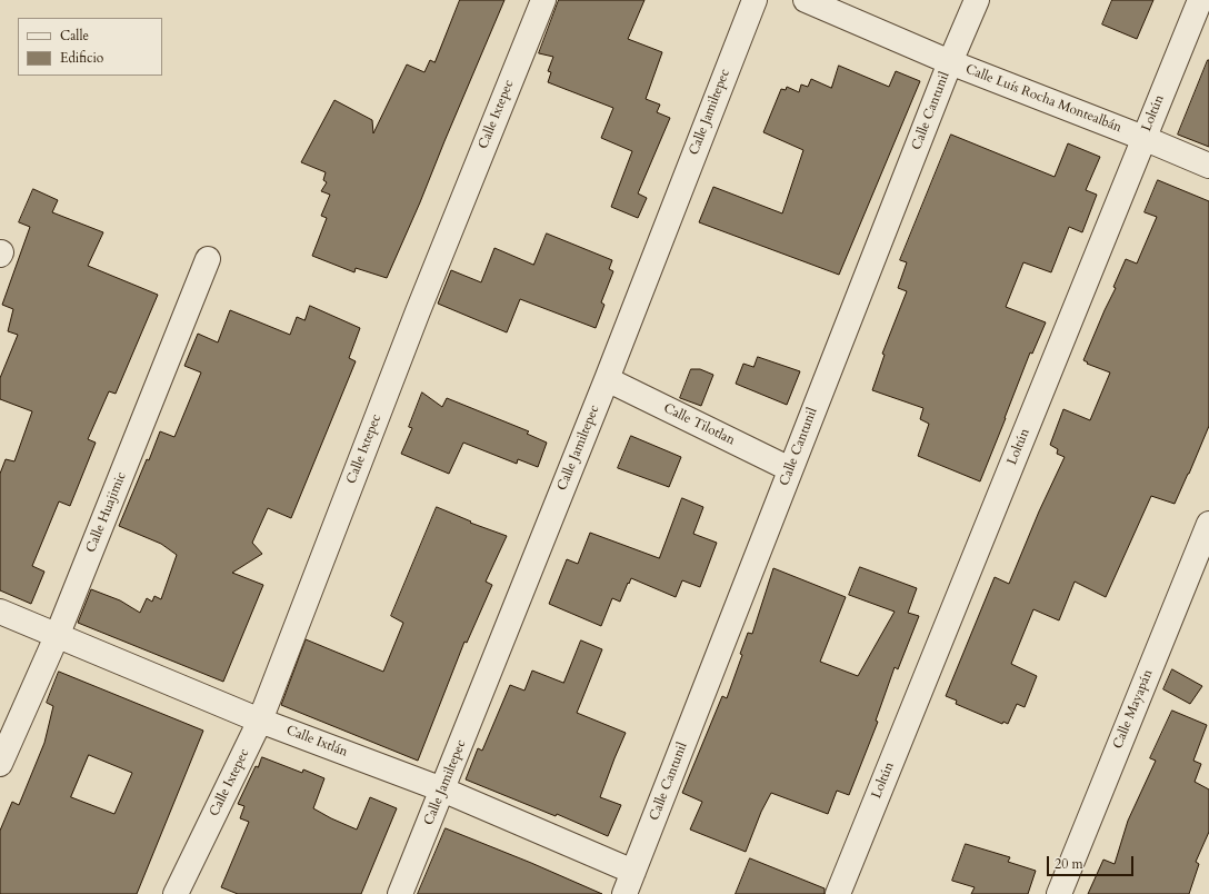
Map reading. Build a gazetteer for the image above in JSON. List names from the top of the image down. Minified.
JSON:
{"streets":{"street":["Calle Luís Rocha Montealbán","Calle Cantunil","Calle Jamiltepec","Loltún","Calle Ixtepec","Calle Tilotlan","Calle Huajimic","Calle Mayapán","Calle Ixtlán"]},"crossings":[["Calle Luís Rocha Montealbán","Calle Cantunil"],["Calle Luís Rocha Montealbán","Loltún"],["Calle Cantunil","Calle Tilotlan"],["Calle Cantunil","Calle Ixtlán"],["Calle Jamiltepec","Calle Tilotlan"],["Calle Jamiltepec","Calle Ixtlán"],["Calle Ixtepec","Calle Ixtlán"],["Calle Huajimic","Calle Ixtlán"]],"legend":["Calle","Edificio"],"scale_bar":"20 m"}
